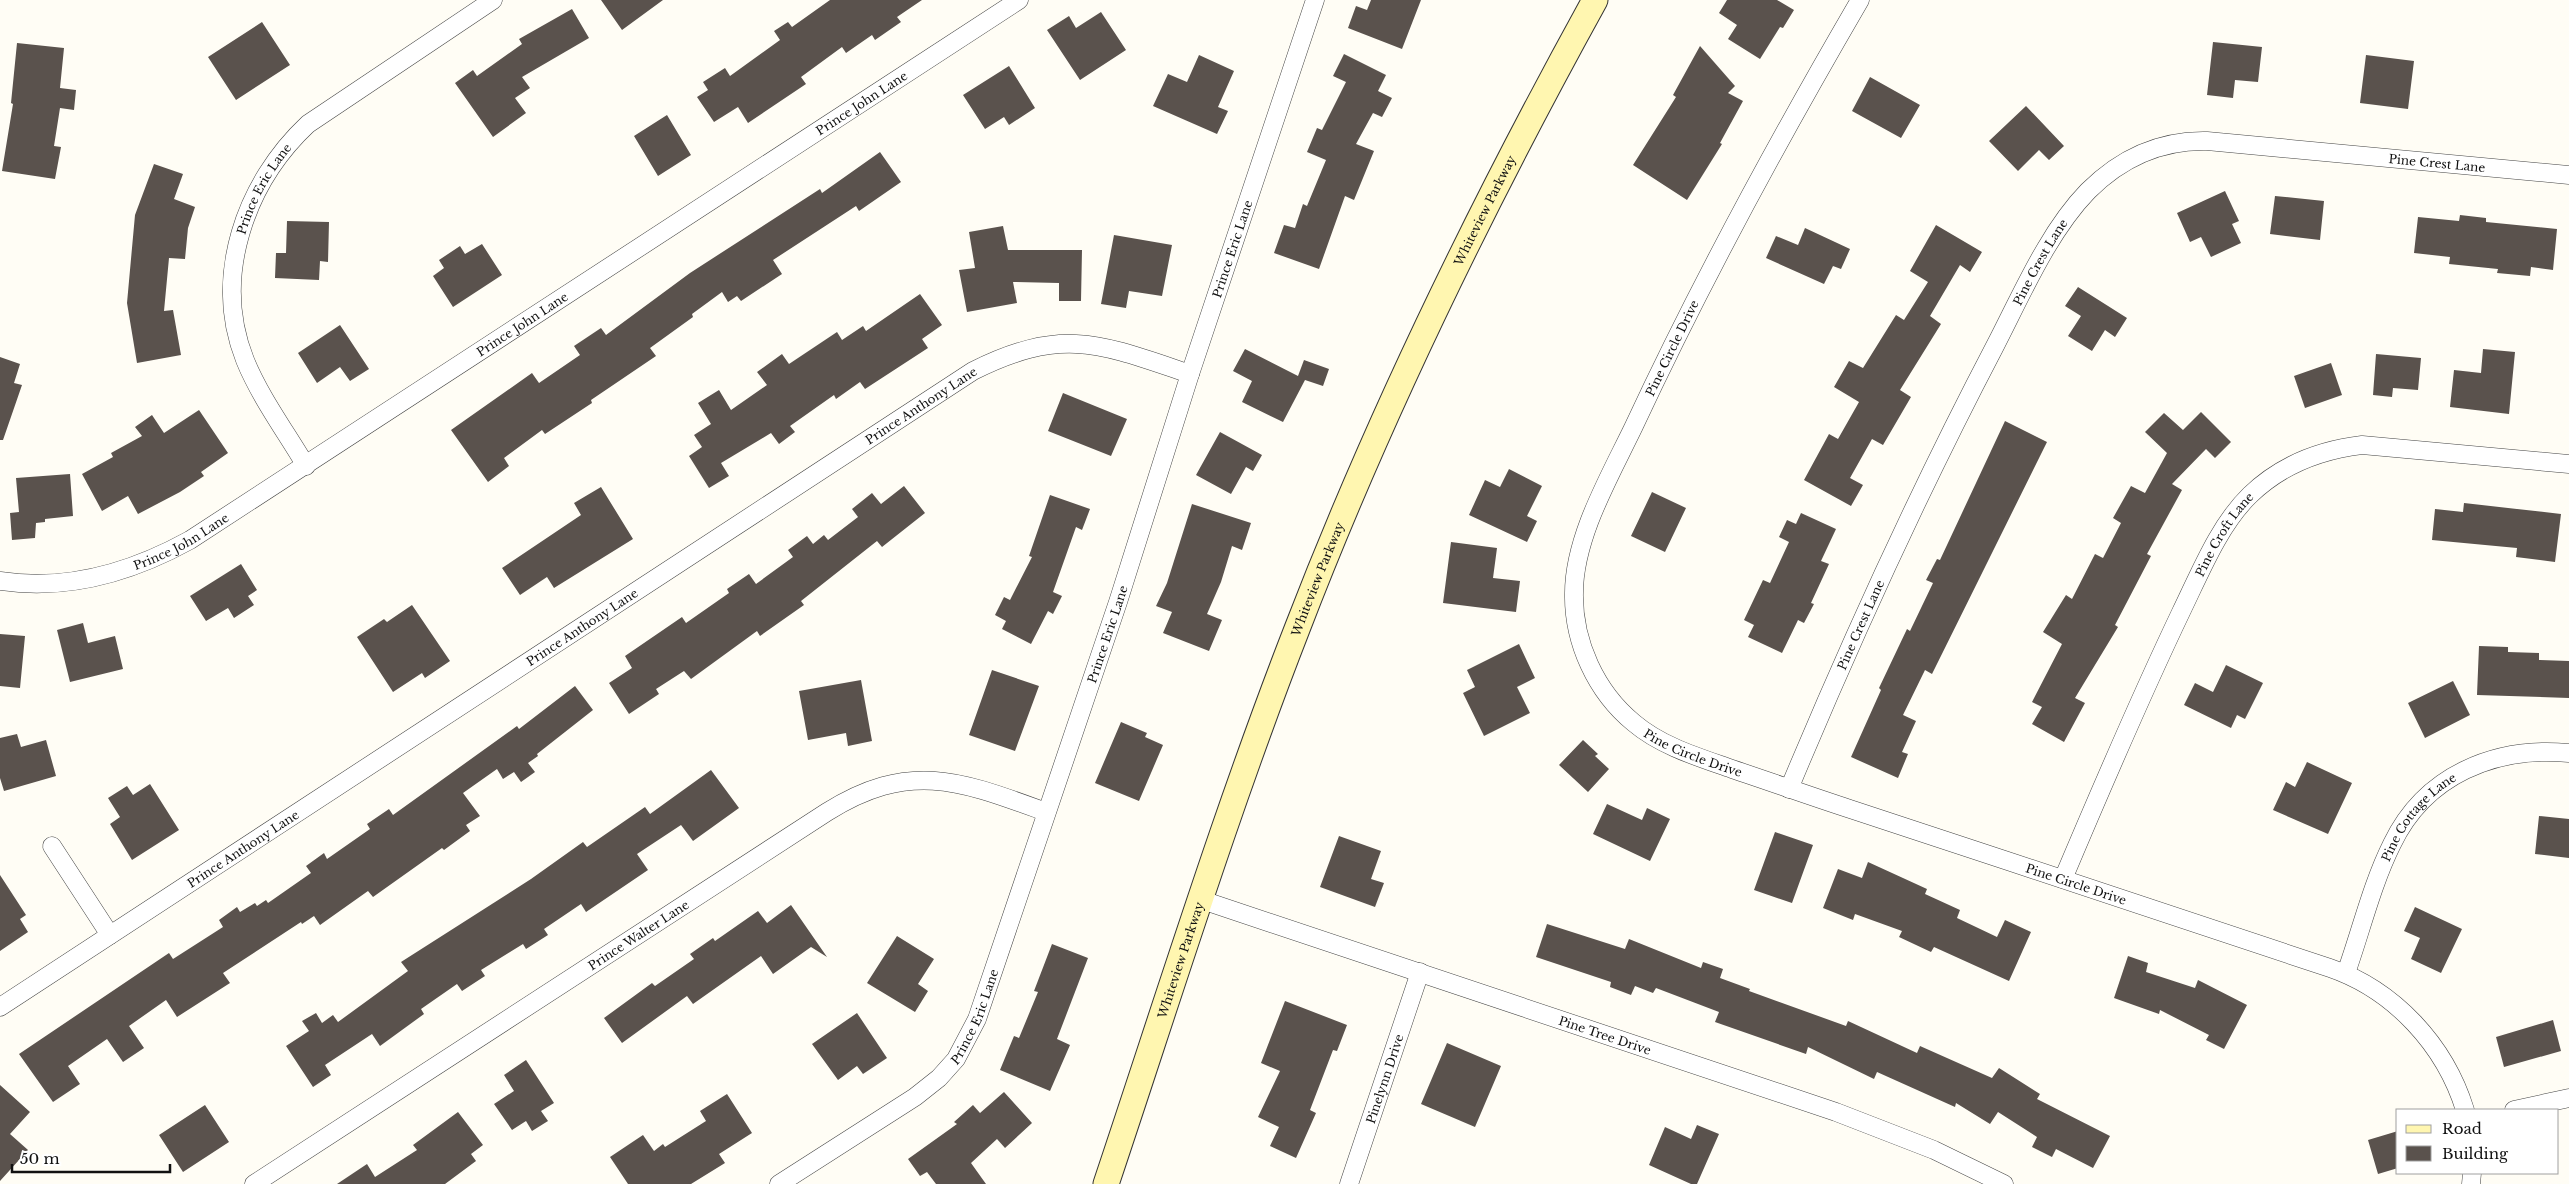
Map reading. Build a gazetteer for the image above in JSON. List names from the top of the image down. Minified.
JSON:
{"streets":{"street":["Prince John Lane","Pine Crest Lane","Prince Eric Lane","Whiteview Parkway","Pine Circle Drive","Prince Anthony Lane","Pine Croft Lane","Pine Cottage Lane","Prince Walter Lane","Pine Tree Drive","Pinelynn Drive"]},"crossings":[["Prince John Lane","Prince Eric Lane"],["Pine Crest Lane","Pine Circle Drive"],["Prince Eric Lane","Prince Anthony Lane"],["Prince Eric Lane","Prince Walter Lane"],["Whiteview Parkway","Pine Tree Drive"],["Pine Circle Drive","Pine Croft Lane"],["Pine Circle Drive","Pine Cottage Lane"],["Pine Tree Drive","Pinelynn Drive"]],"legend":["Road","Building"],"scale_bar":"50 m"}
